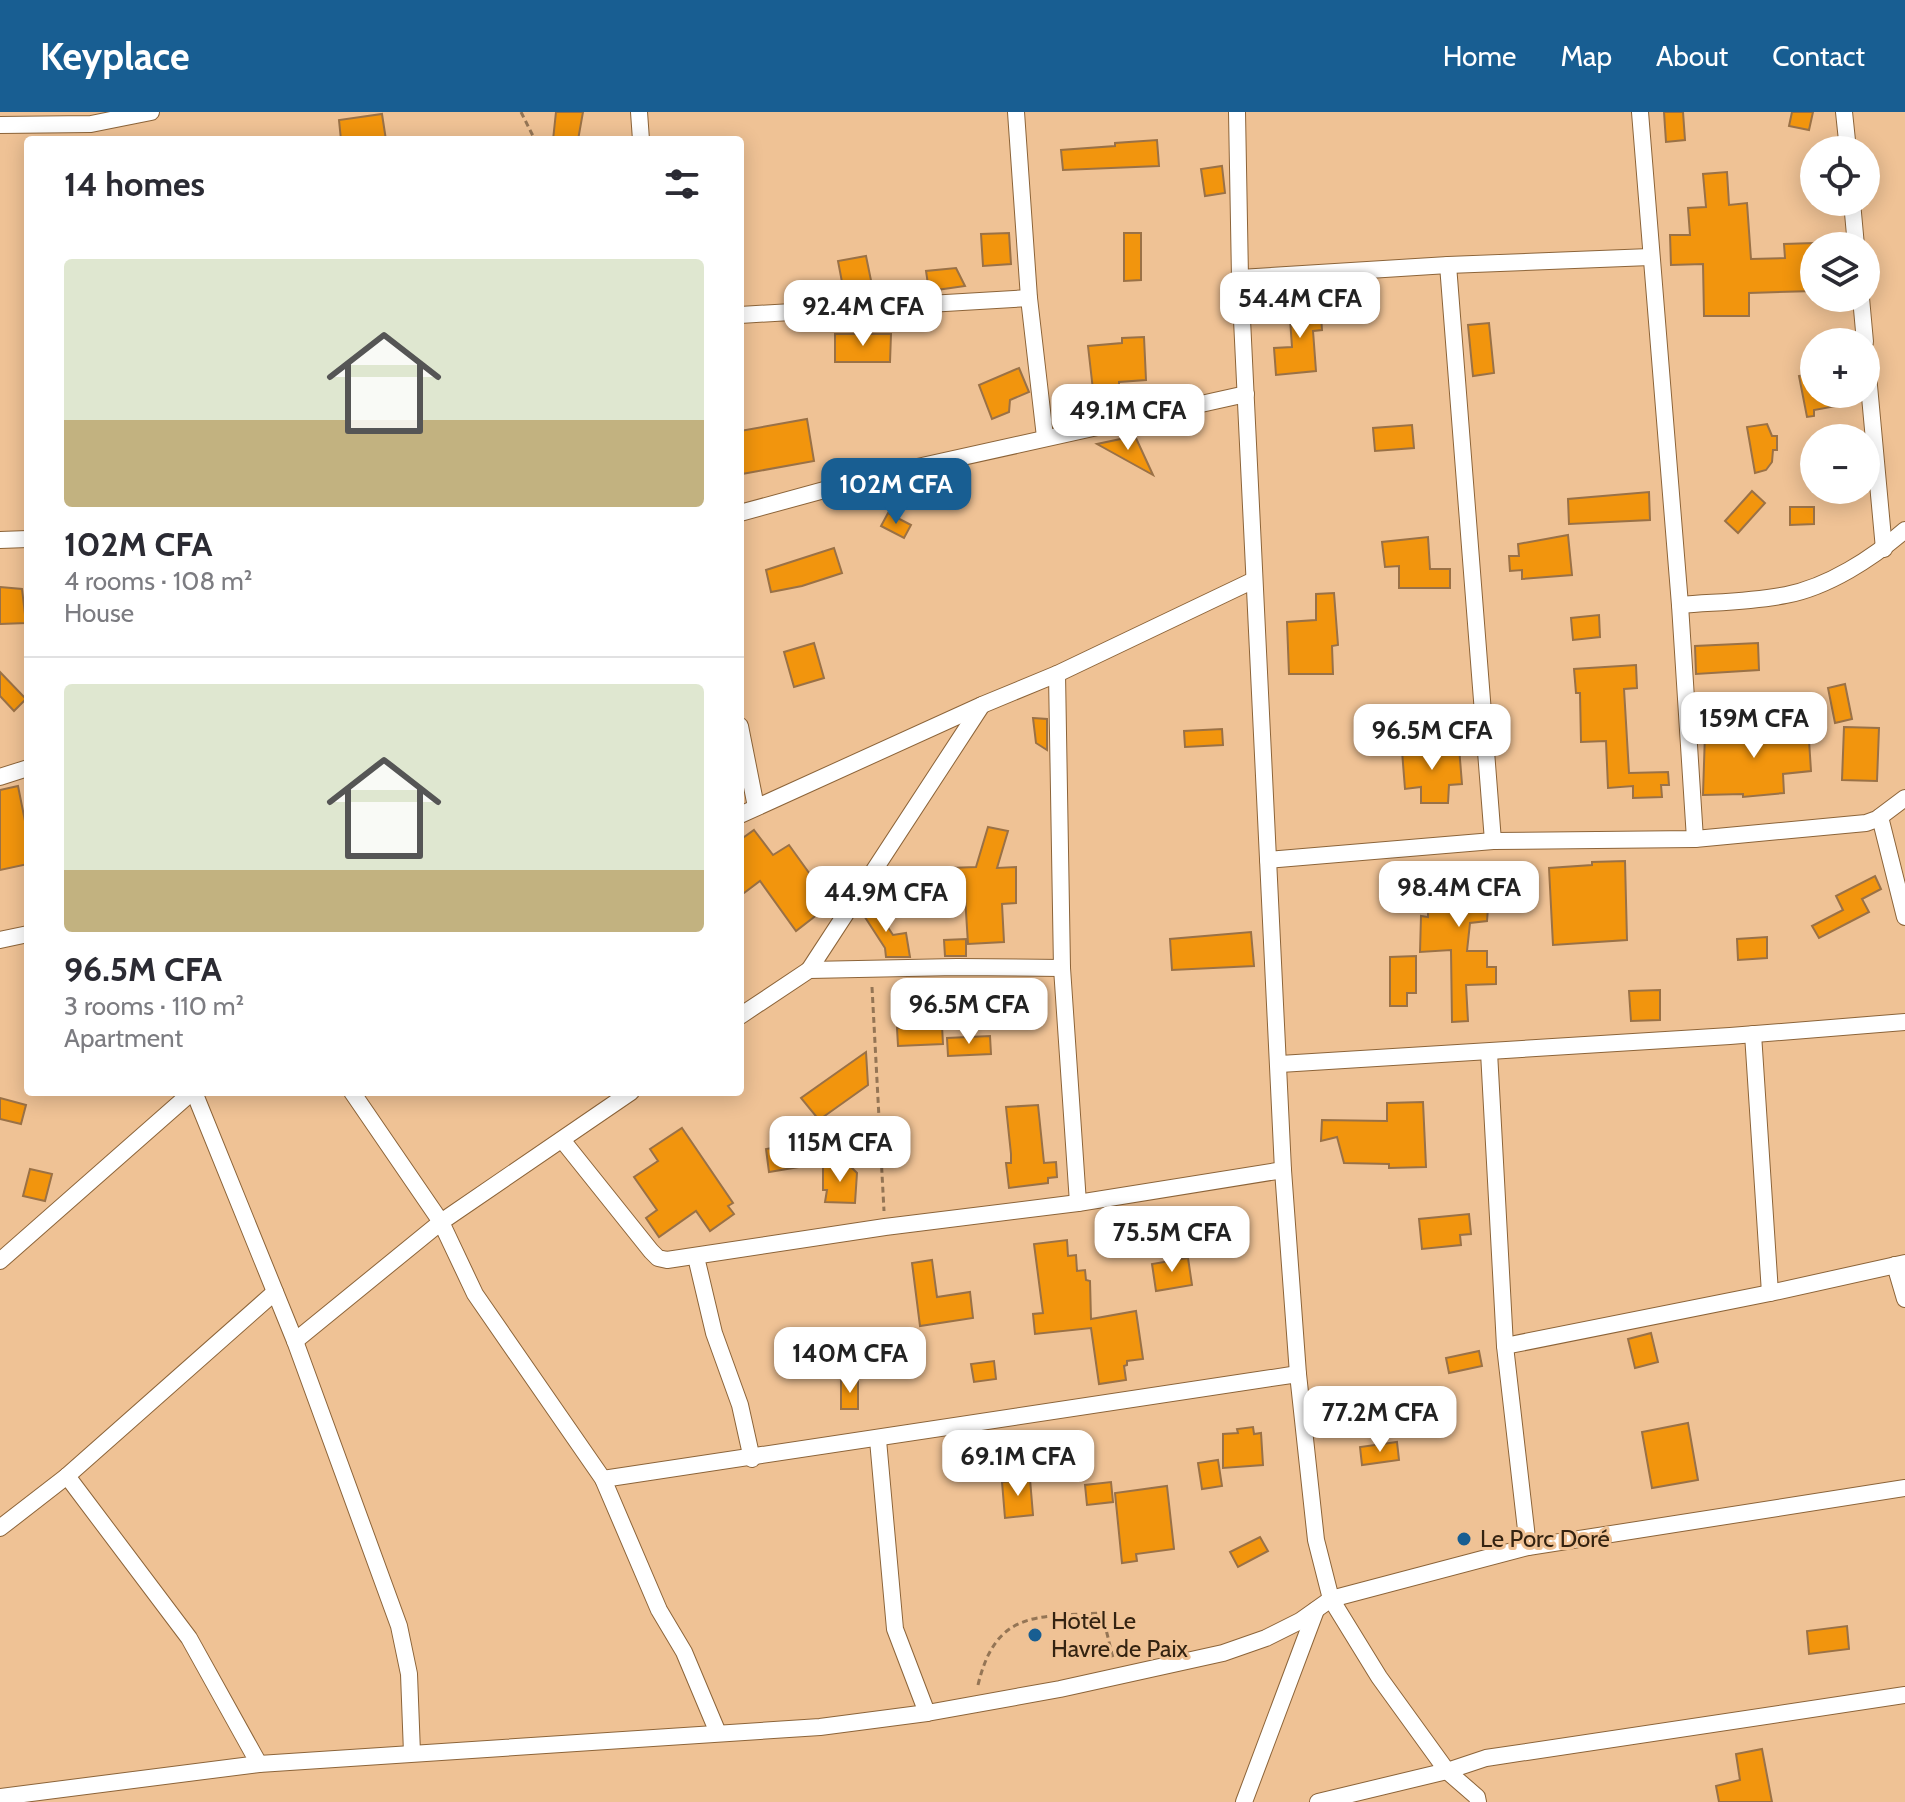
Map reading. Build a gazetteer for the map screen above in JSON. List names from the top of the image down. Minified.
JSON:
{"places":["Le Porc Doré","Hotel Le Havre de Paix"],"page":{"header":"Keyplace","nav":["Home","Map","About","Contact"],"map_buttons":["+","−"],"heading":"14 homes","list":[{"name":"102M CFA","note":"4 rooms · 108 m² · House"},{"name":"96.5M CFA","note":"3 rooms · 110 m² · Apartment"}],"price":["54.4M CFA","92.4M CFA","49.1M CFA","102M CFA","159M CFA","96.5M CFA","98.4M CFA","44.9M CFA","96.5M CFA","115M CFA","75.5M CFA","140M CFA","77.2M CFA","69.1M CFA"]}}
